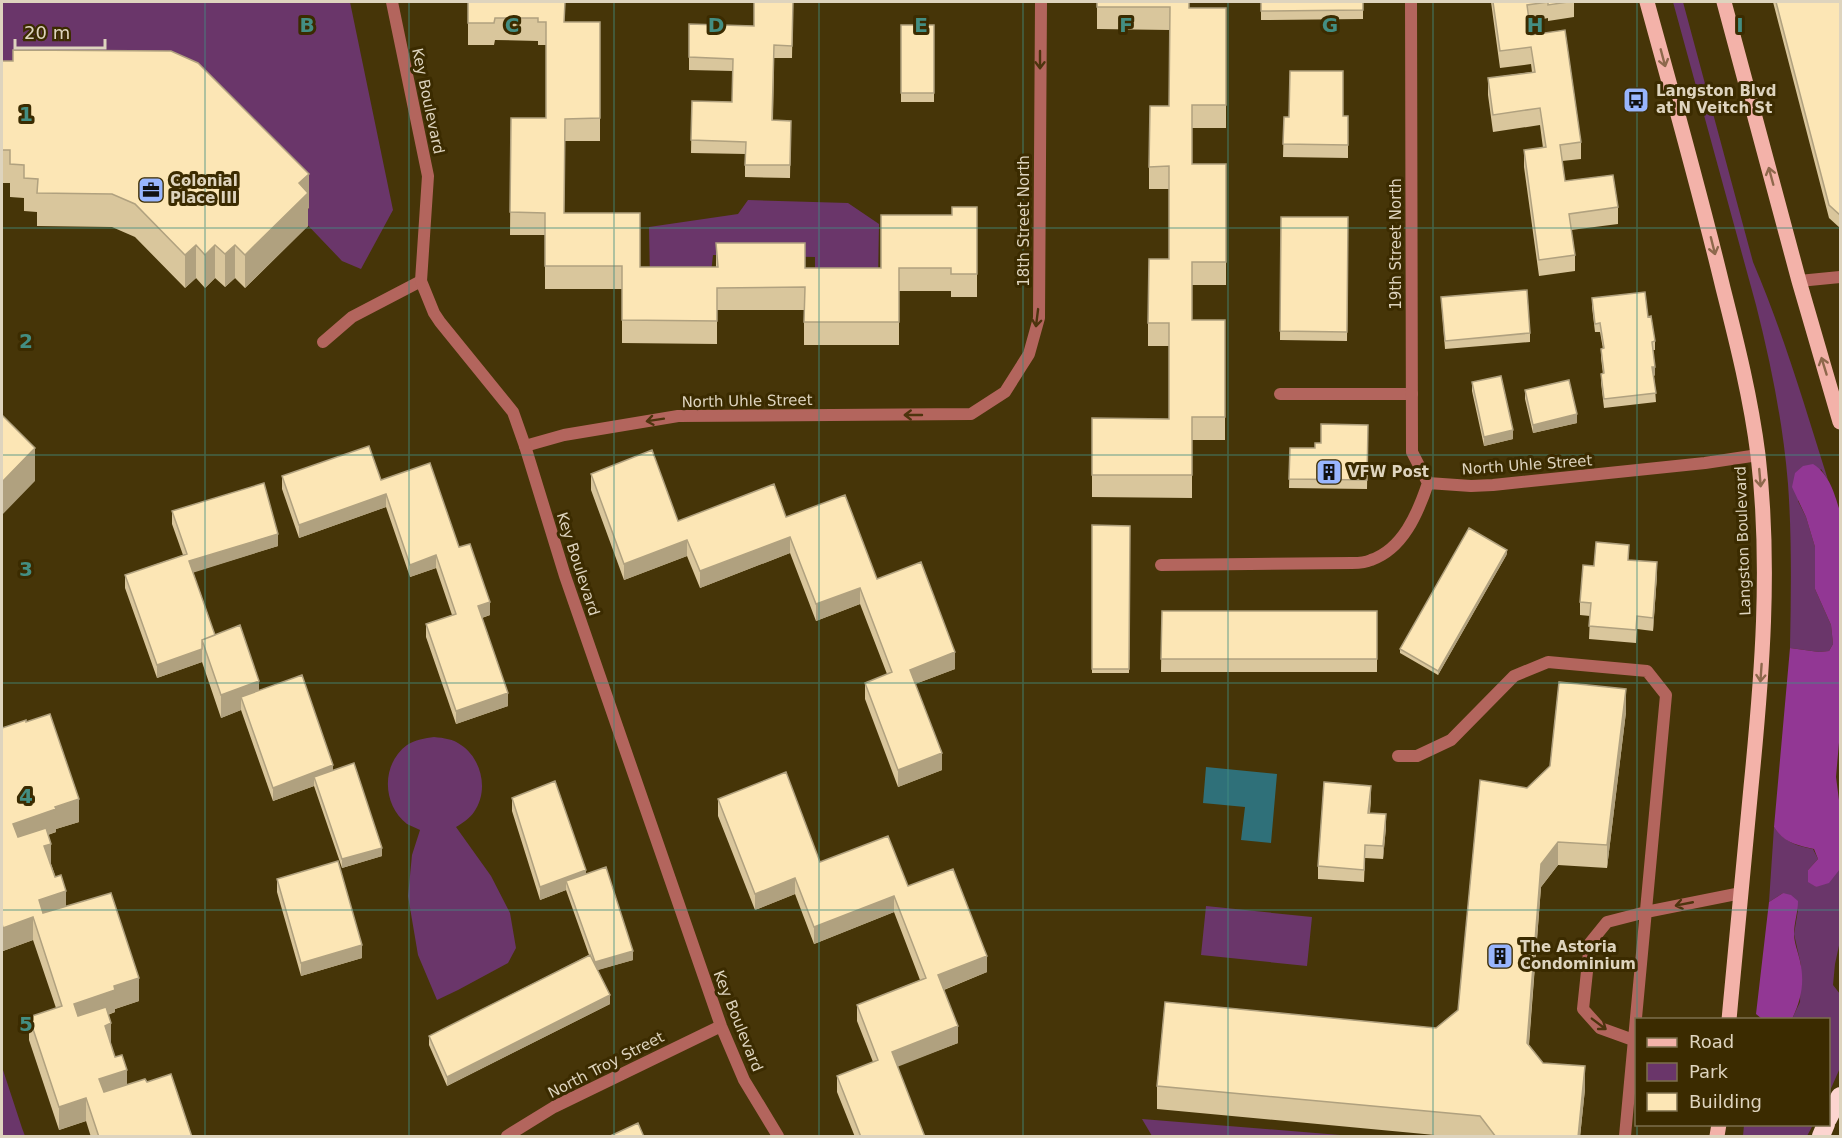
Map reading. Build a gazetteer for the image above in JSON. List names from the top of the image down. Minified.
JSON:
{"streets":{"main road":["Langston Boulevard"],"street":["Key Boulevard","18th Street North","19th Street North","North Uhle Street","North Troy Street"]},"crossings":[["Key Boulevard","North Uhle Street"],["Key Boulevard","North Troy Street"],["18th Street North","North Uhle Street"],["19th Street North","North Uhle Street"],["North Uhle Street","Langston Boulevard"]],"one_way":["18th Street North","North Uhle Street"],"places":{"bus stop":["Langston Blvd at N Veitch St"],"office":["Colonial Place III"],"building":["VFW Post","The Astoria Condominium"]},"legend":["Road","Park","Building"],"scale_bar":"20 m","grid":{"columns":["B","C","D","E","F","G","H","I"],"rows":["1","2","3","4","5"]}}
